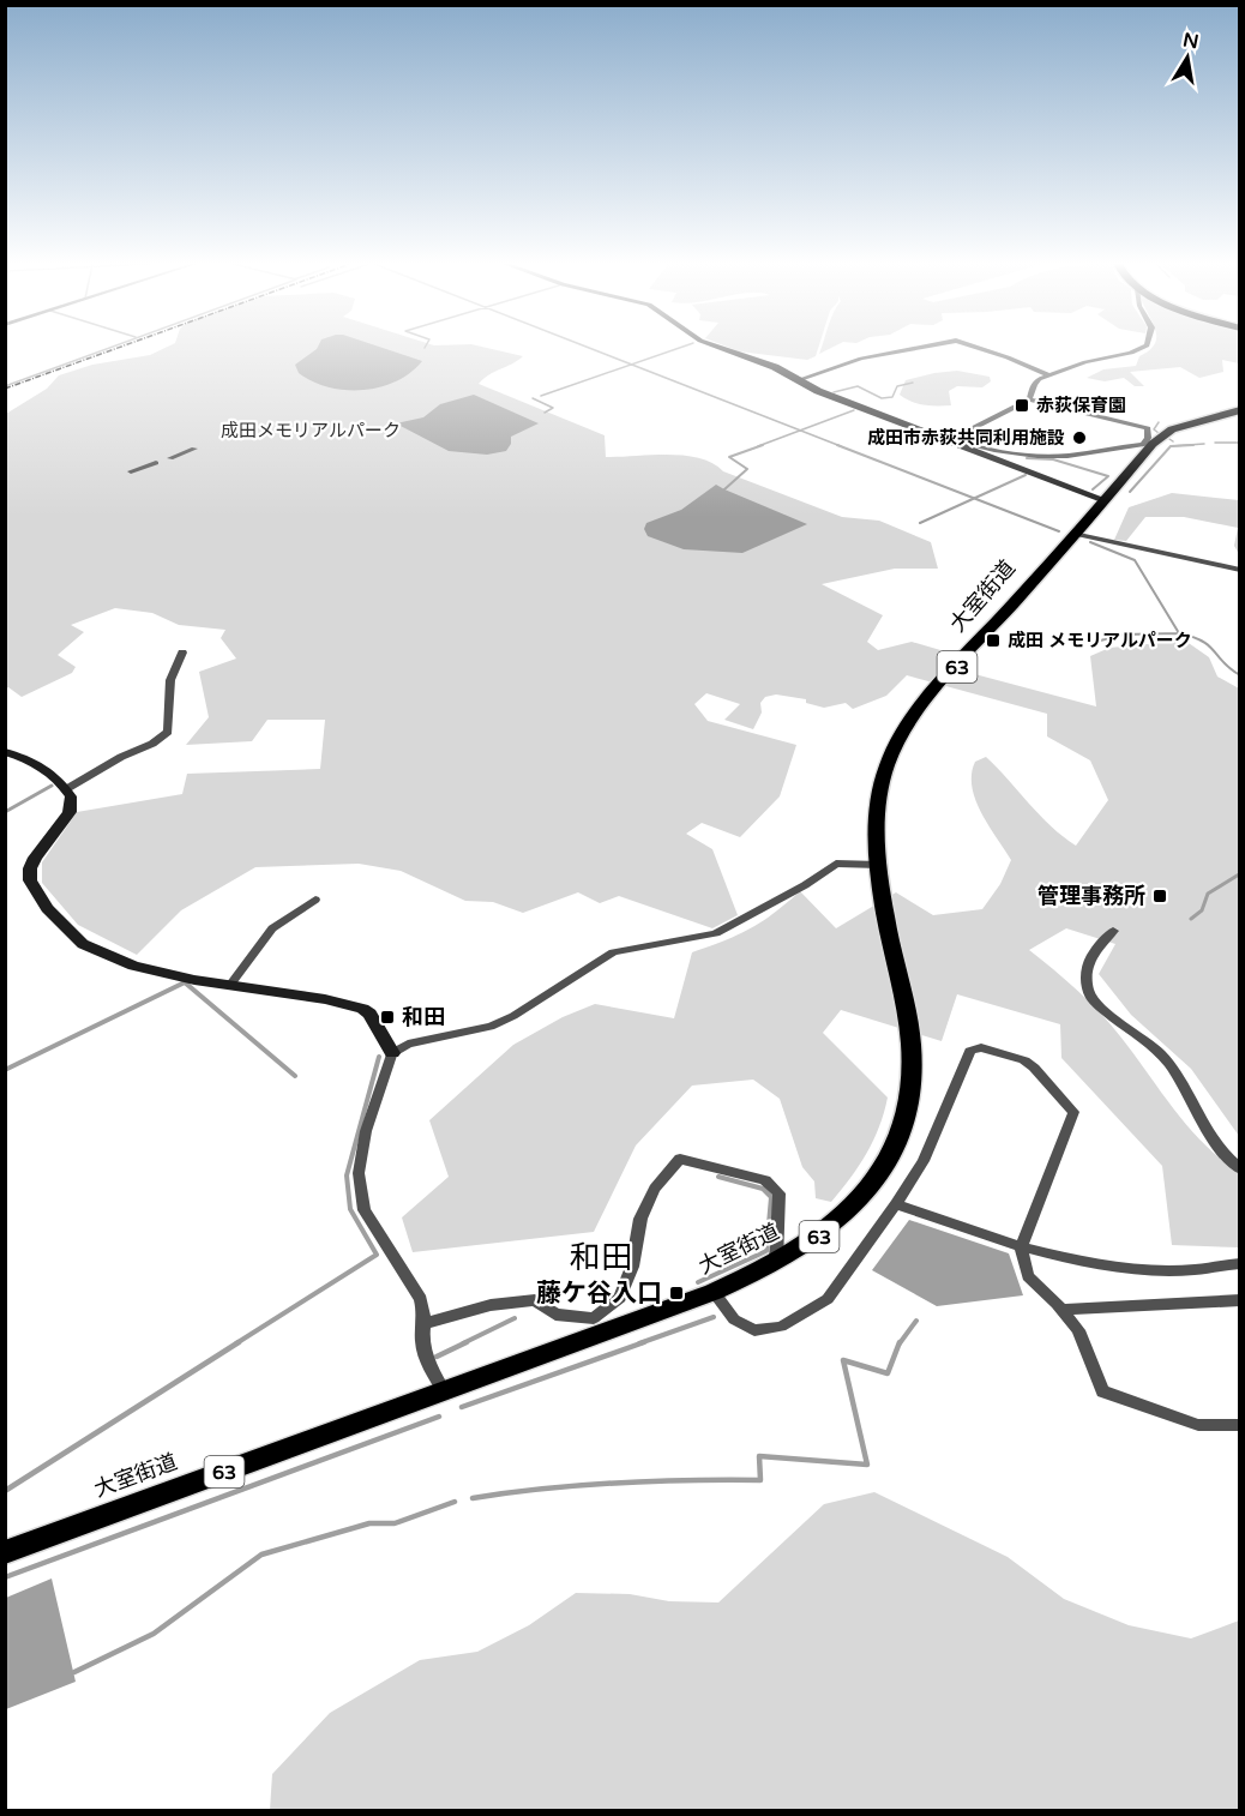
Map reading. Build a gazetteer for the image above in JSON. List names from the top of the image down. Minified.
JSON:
{"streets":{"main road":["大室街道","63"]},"districts":["和田"],"parks":["成田メモリアルパーク"],"places":{"transit":["赤荻保育園","成田 メモリアルパーク","管理事務所","和田","藤ケ谷入口"],"other":["成田市赤荻共同利用施設"]},"north":"top"}
